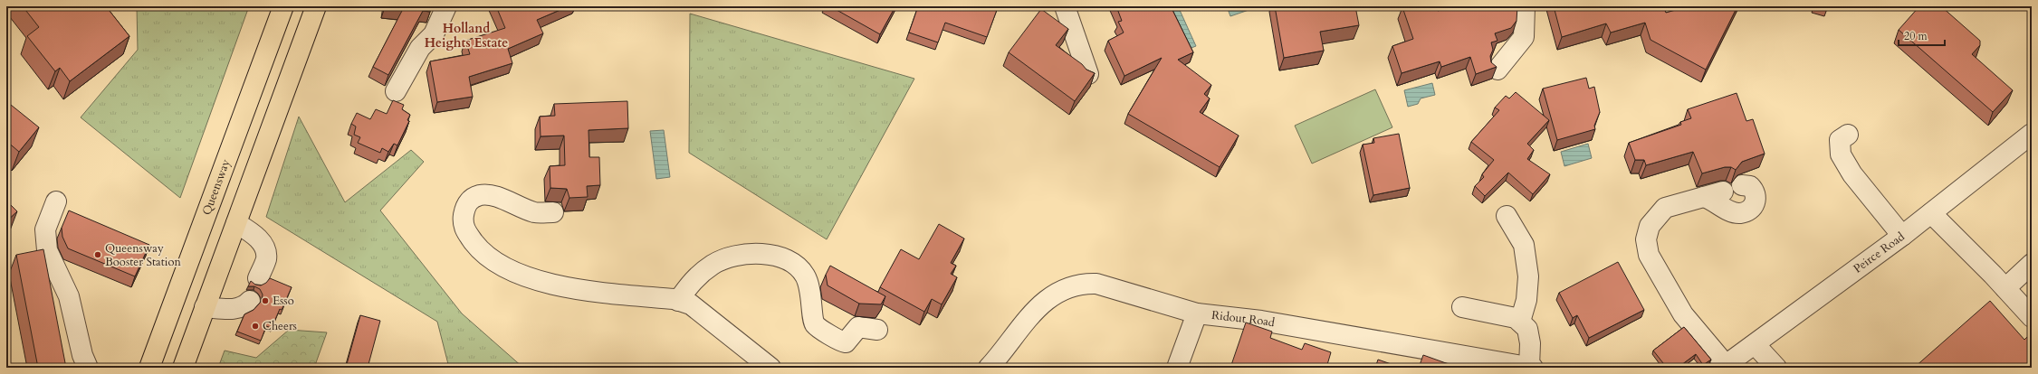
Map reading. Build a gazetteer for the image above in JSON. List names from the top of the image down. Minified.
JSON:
{"streets":{"highway":["Queensway"],"street":["Peirce Road","Ridout Road"]},"districts":["Holland Heights Estate"],"places":["Queensway Booster Station","Esso","Cheers"],"scale_bar":"20 m"}
